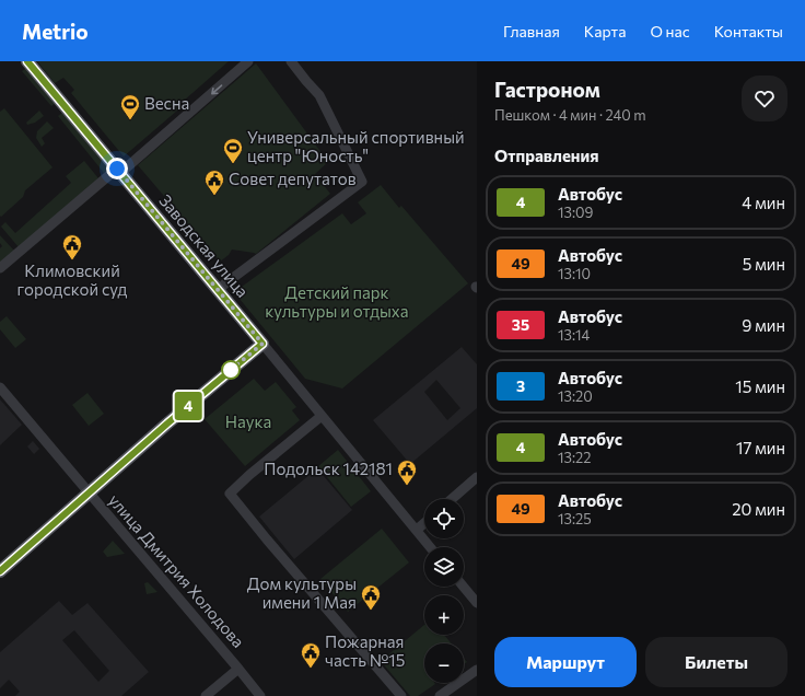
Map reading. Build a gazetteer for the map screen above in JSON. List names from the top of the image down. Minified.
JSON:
{"streets":{"main road":["Заводская улица"],"street":["улица Дмитрия Холодова"]},"parks":["Детский парк культуры и отдыха","Наука"],"places":{"sports":["Весна","Универсальный спортивный центр \"Юность\""],"public building":["Совет депутатов","Климовский городской суд","Подольск 142181","Дом культуры имени 1 Мая","Пожарная часть №15"]},"lines":["bus line 4"],"page":{"header":"Metrio","nav":["Главная","Карта","О нас","Контакты"],"on_map":"4","heading":[["Гастроном","Пешком · 4 мин · 240 m"],"Отправления"],"list":[{"mark":"4","name":"Автобус","note":"13:09","value":"4 мин"},{"mark":"49","name":"Автобус","note":"13:10","value":"5 мин"},{"mark":"35","name":"Автобус","note":"13:14","value":"9 мин"},{"mark":"3","name":"Автобус","note":"13:20","value":"15 мин"},{"mark":"4","name":"Автобус","note":"13:22","value":"17 мин"},{"mark":"49","name":"Автобус","note":"13:25","value":"20 мин"}],"map_buttons":["+","−"],"buttons":["Маршрут","Билеты"]}}
